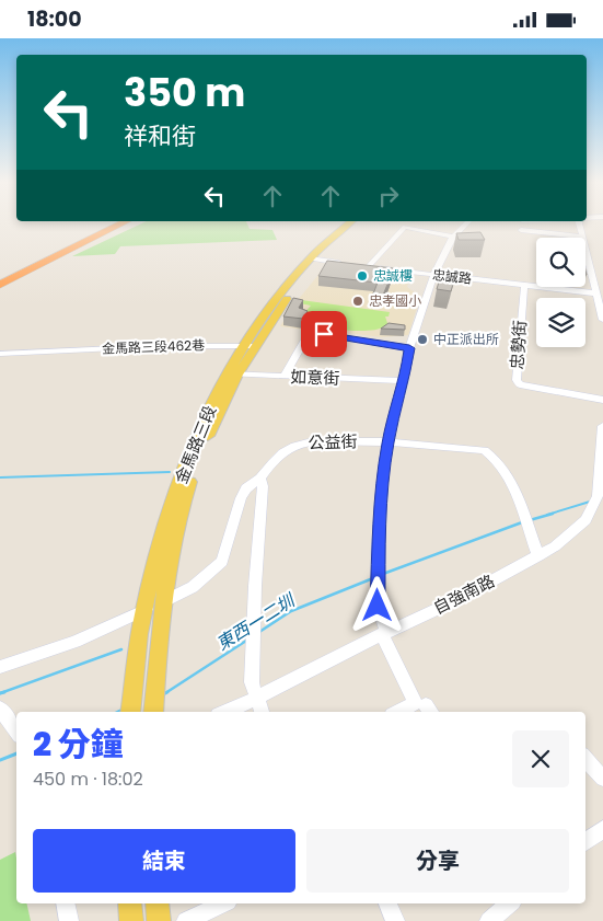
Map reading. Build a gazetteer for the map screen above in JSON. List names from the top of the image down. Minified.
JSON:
{"streets":{"main road":["金馬路三段"],"street":["忠誠路","忠勢街","金馬路三段462巷","如意街","公益街","自強南路"]},"crossings":[["忠誠路","忠勢街"],["金馬路三段462巷","金馬路三段"],["如意街","金馬路三段"],["公益街","金馬路三段"],["公益街","自強南路"]],"water":["東西一二圳"],"places":["忠誠樓","忠孝國小","中正派出所"],"page":{"status":"18:00","turn":["350 m","祥和街"],"heading":["2 分鐘","450 m · 18:02"],"buttons":["結束","分享"]}}
